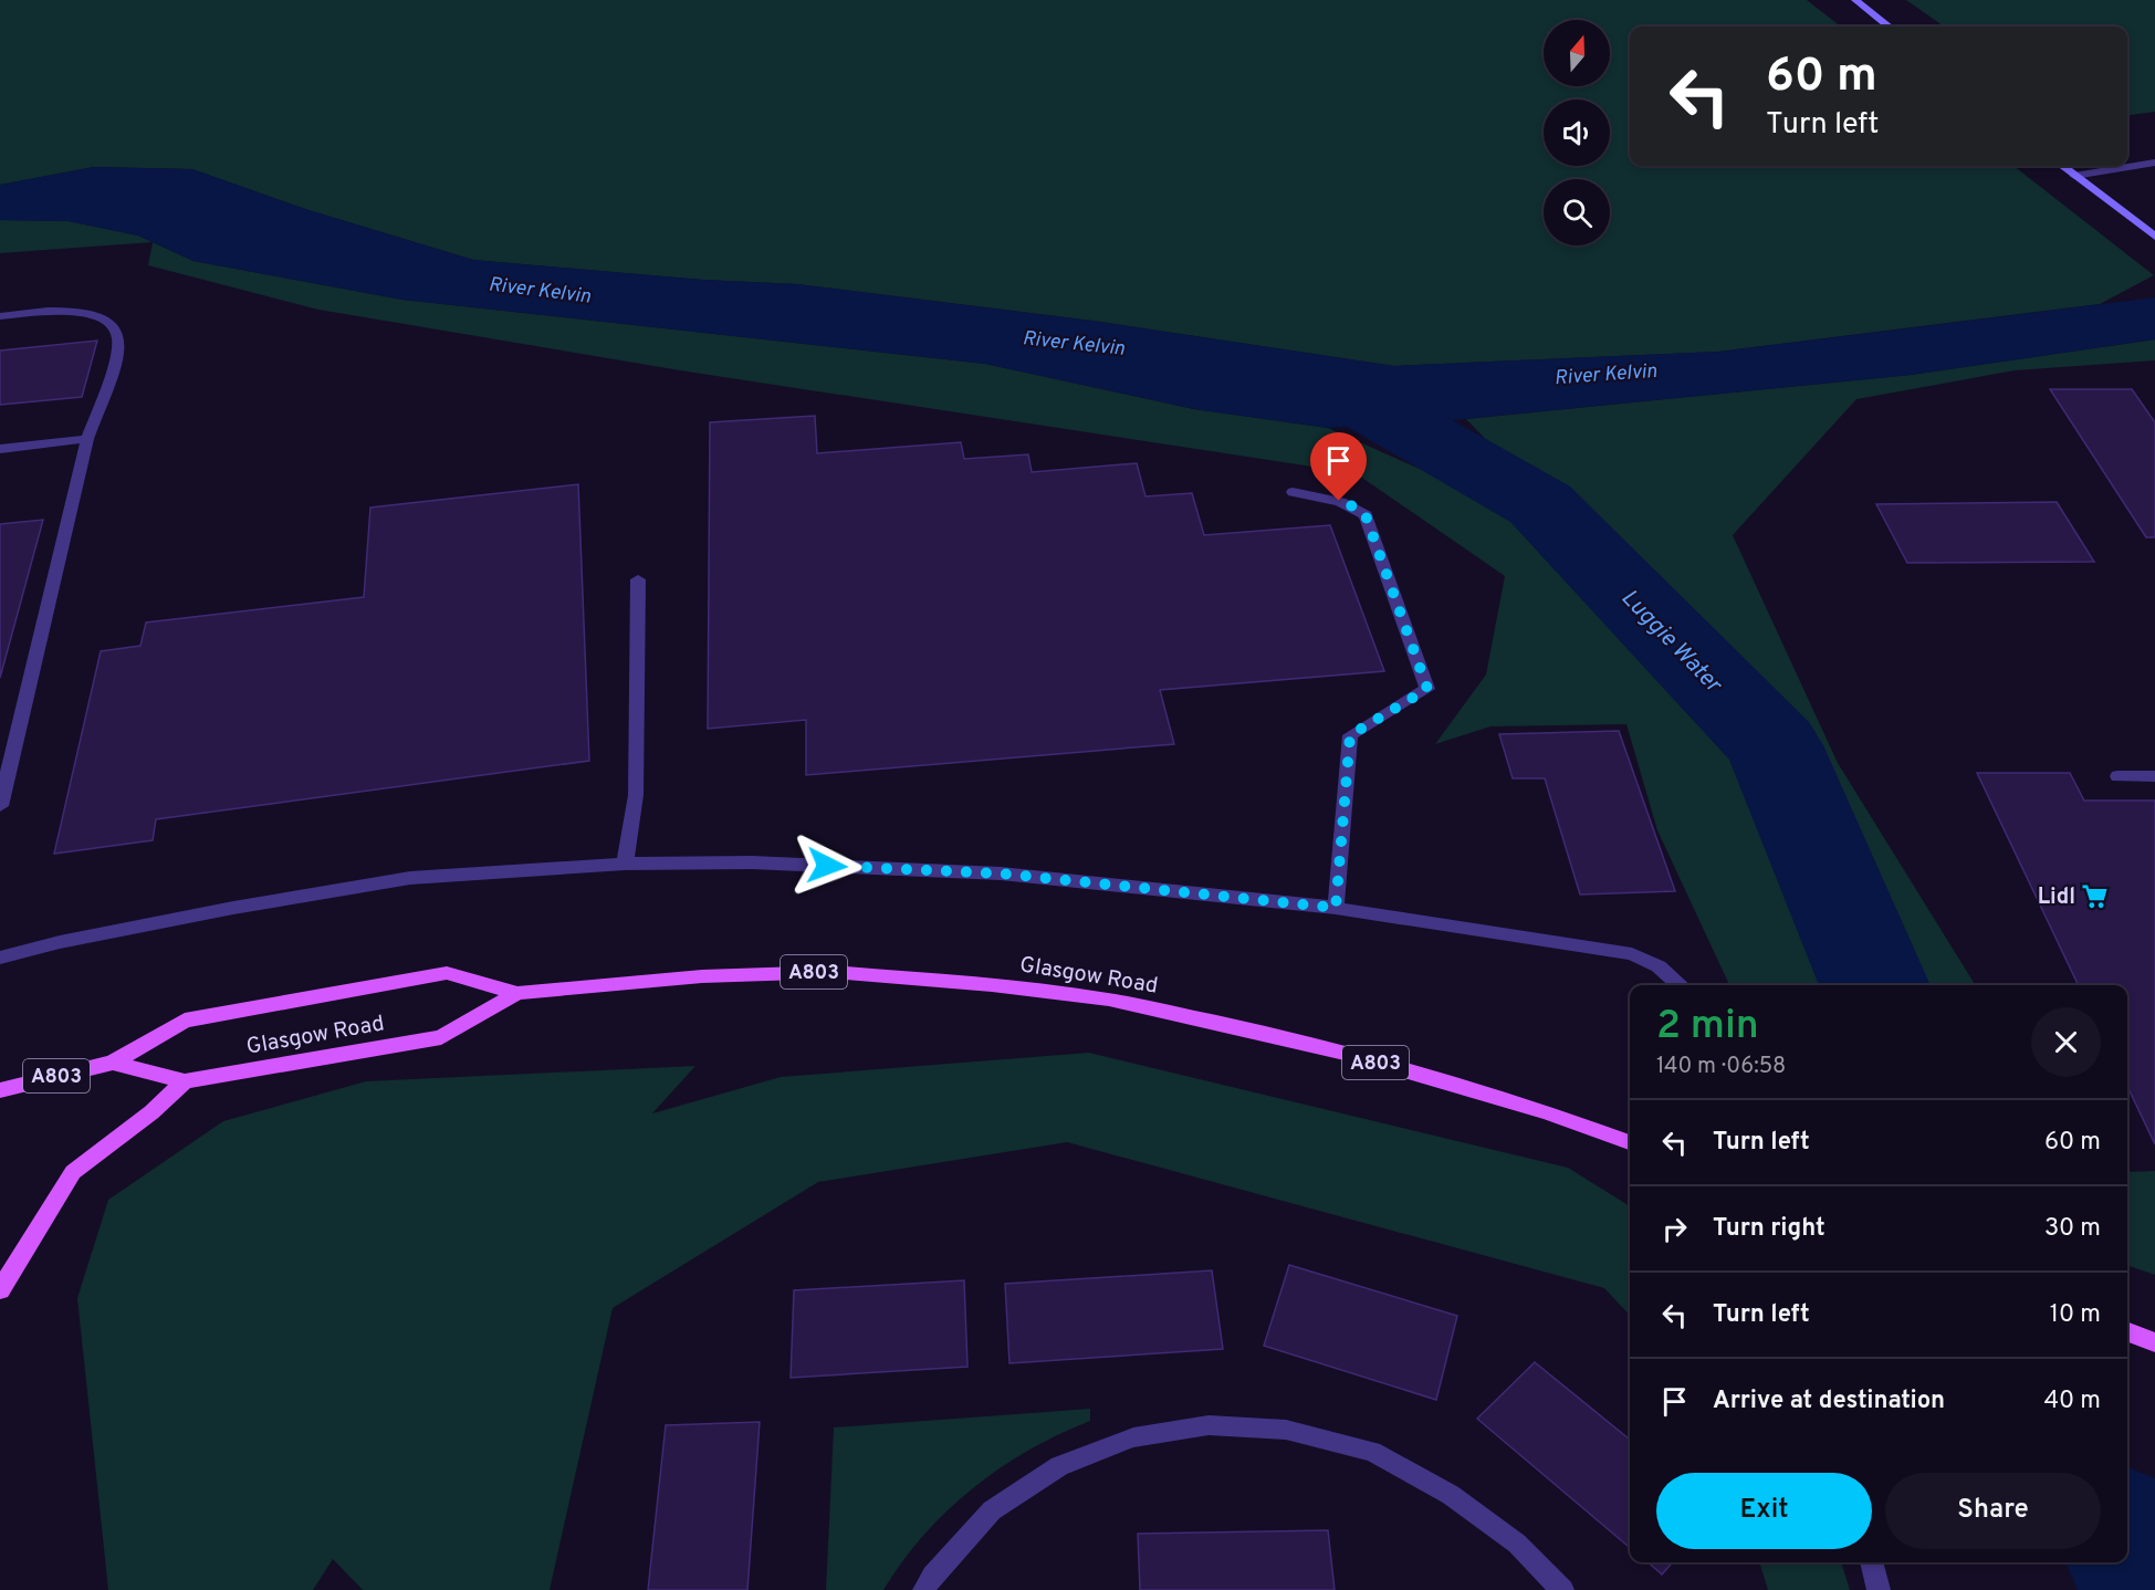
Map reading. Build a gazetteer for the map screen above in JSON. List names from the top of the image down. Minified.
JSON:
{"streets":{"main road":["A803","Glasgow Road"]},"water":["River Kelvin","Luggie Water"],"places":{"supermarket":["Lidl"]},"north":"top","page":{"turn":["60 m","Turn left"],"heading":["2 min","140 m · 06:58"],"list":[{"name":"Turn left","value":"60 m"},{"name":"Turn right","value":"30 m"},{"name":"Turn left","value":"10 m"},{"name":"Arrive at destination","value":"40 m"}],"buttons":["Exit","Share"]}}
